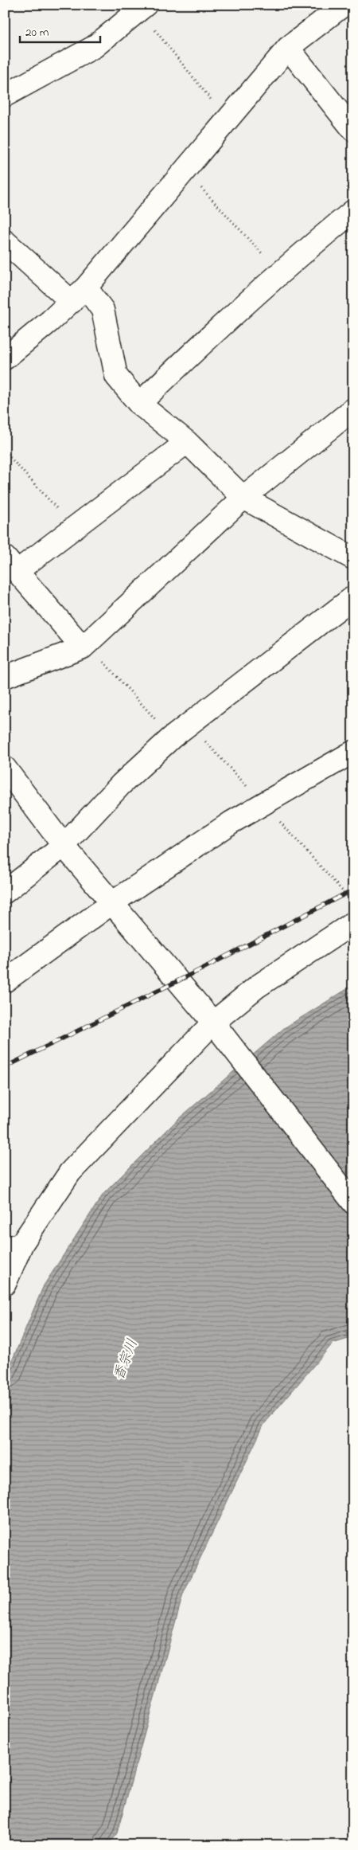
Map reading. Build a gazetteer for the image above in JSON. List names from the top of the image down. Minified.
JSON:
{"water":["香宗川"],"scale_bar":"20 m"}
